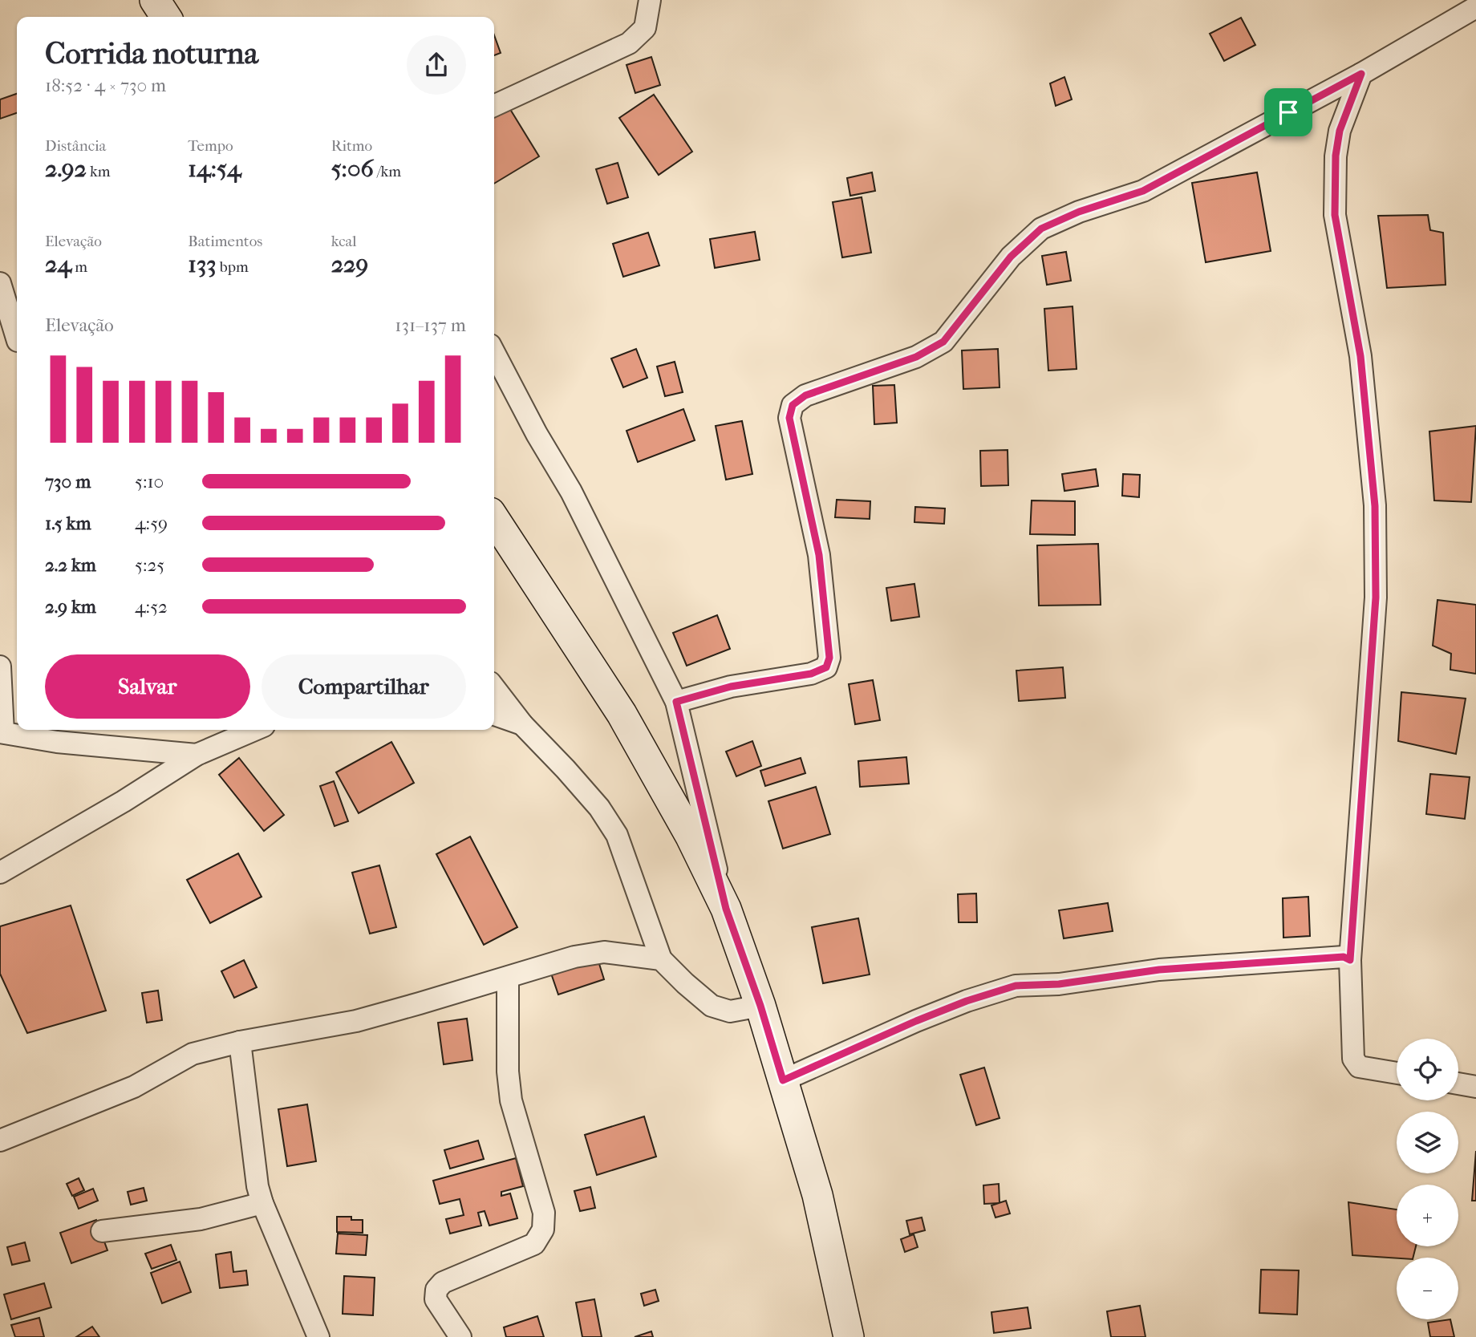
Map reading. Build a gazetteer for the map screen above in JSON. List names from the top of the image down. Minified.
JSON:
{"page":{"heading":["Corrida noturna","18:52 · 4 × 730 m"],"stats":[["Distância","2.92 km"],["Tempo","14:54"],["Ritmo","5:06 /km"],["Elevação","24 m"],["Batimentos","133 bpm"],["kcal","229"]],"chart":["Elevação","131–137 m"],"list":[{"name":"730 m","note":"5:10"},{"name":"1.5 km","note":"4:59"},{"name":"2.2 km","note":"5:25"},{"name":"2.9 km","note":"4:52"}],"buttons":["Salvar","Compartilhar"],"map_buttons":["+","−"]}}
